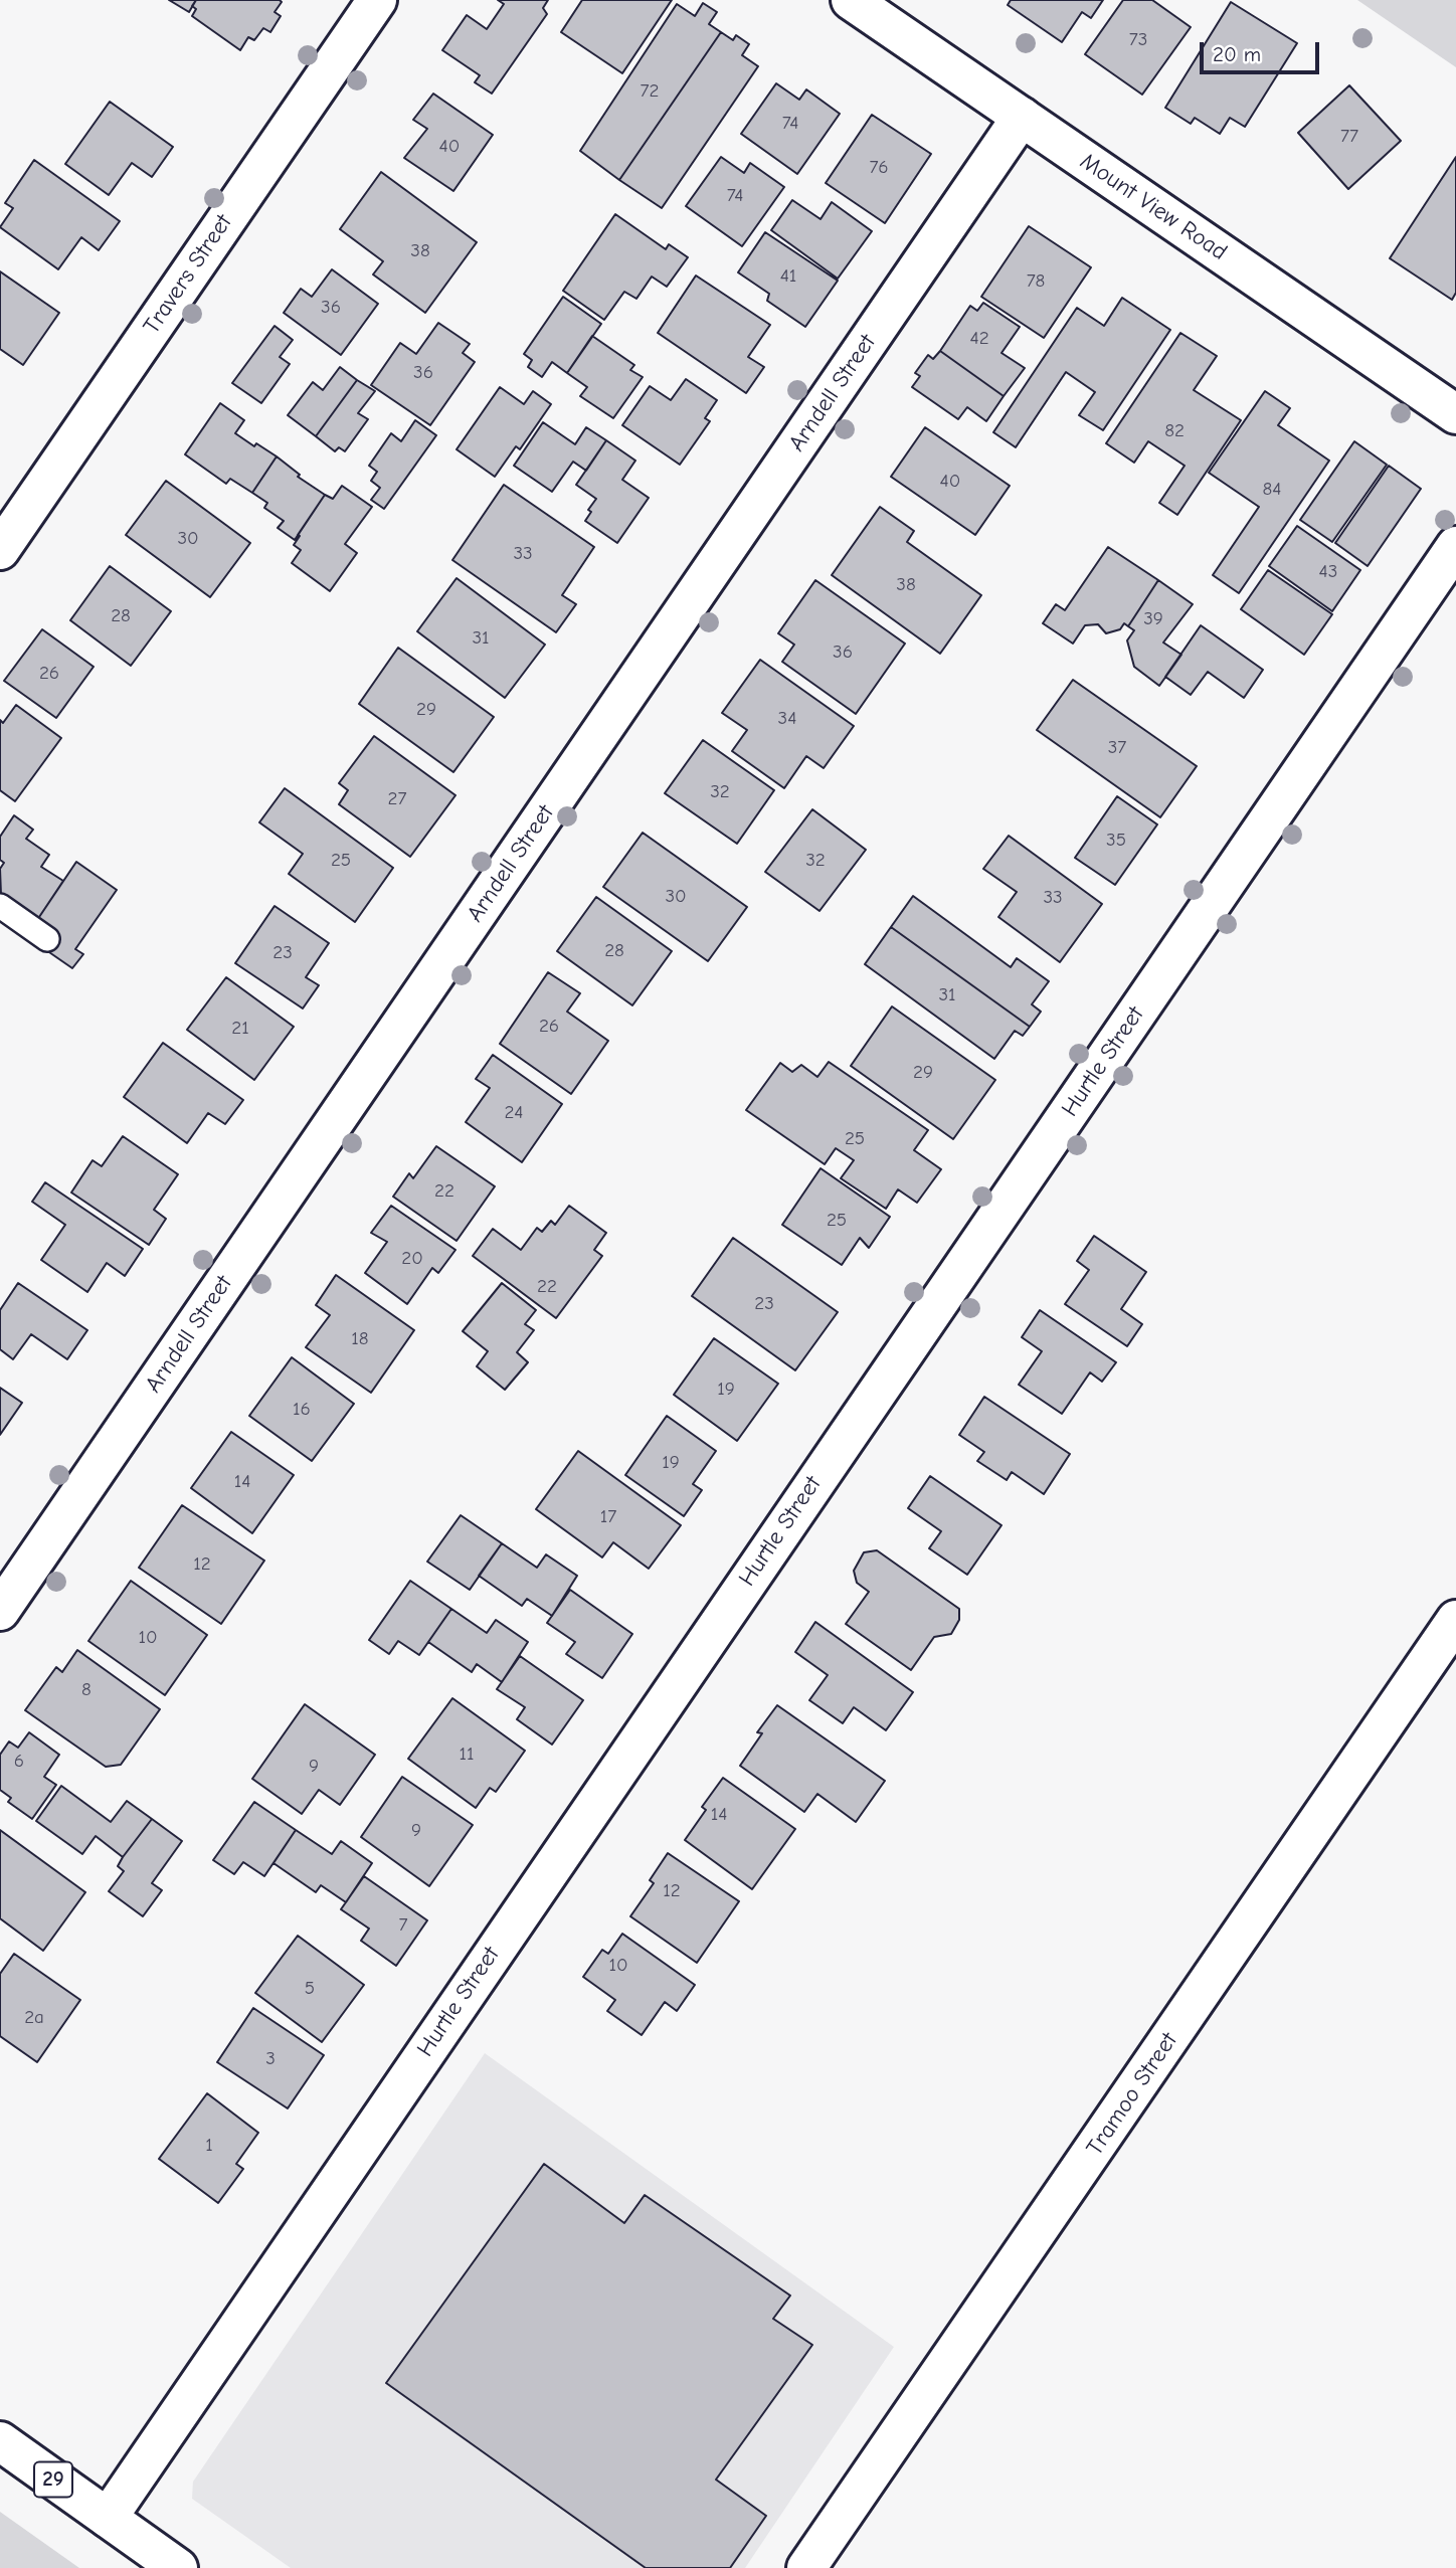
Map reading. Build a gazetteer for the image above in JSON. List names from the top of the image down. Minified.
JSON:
{"streets":{"street":["Mount View Road","Travers Street","Arndell Street","Hurtle Street","Tramoo Street","29"]},"crossings":[["Mount View Road","Arndell Street"],["Hurtle Street","29"]],"house_numbers":["73","72","74","77","40","76","74","38","41","78","36","42","36","82","40","84","30","33","43","38","28","39","31","36","26","29","34","37","32","27","35","25","32","30","33","28","23","31","26","21","29","24","25","22","25","20","22","23","18","19","16","19","14","17","12","10","8","11","6","9","14","9","12","7","10","5","2a","3","1"],"scale_bar":"20 m"}
